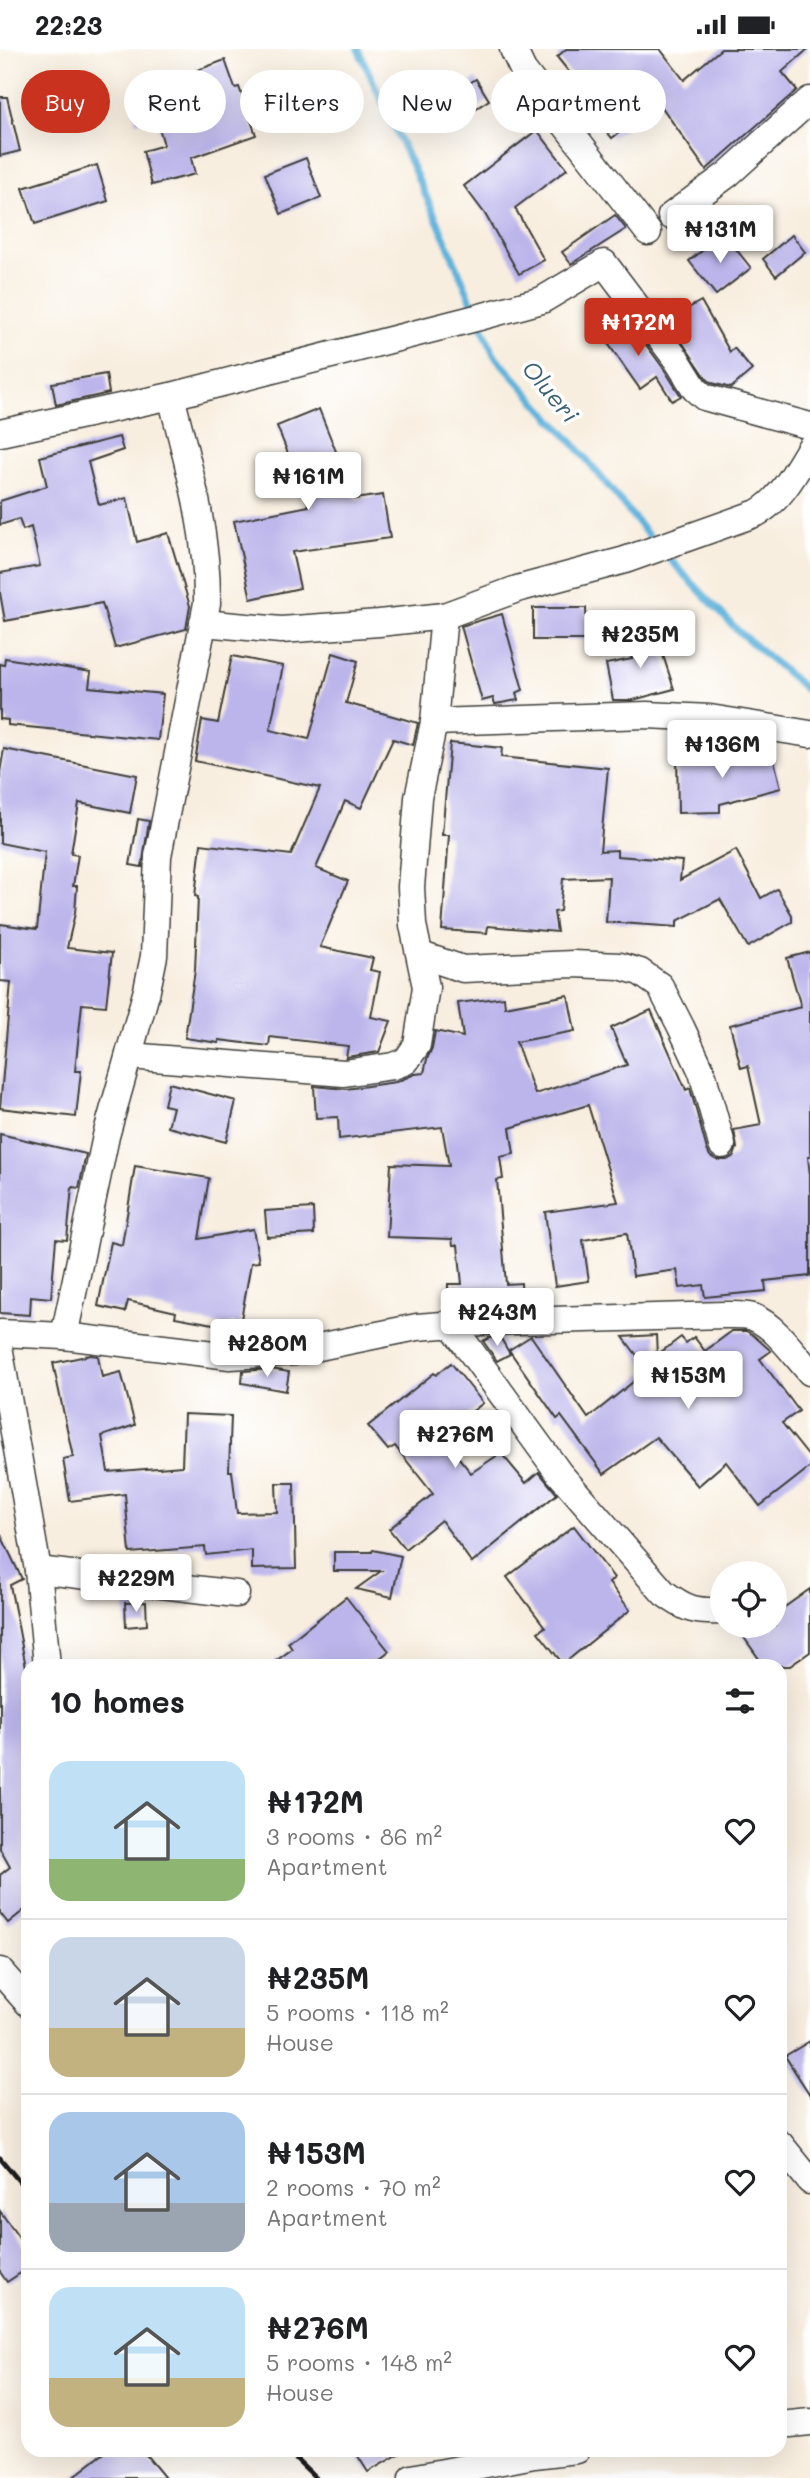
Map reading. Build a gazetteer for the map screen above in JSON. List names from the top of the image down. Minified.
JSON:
{"water":["Olueri"],"page":{"status":"22:23","chip":["Buy","Rent","Filters","New","Apartment"],"price":["₦131M","₦172M","₦161M","₦235M","₦136M","₦243M","₦280M","₦153M","₦276M","₦229M"],"heading":"10 homes","list":[{"name":"₦172M","note":"3 rooms · 86 m² · Apartment"},{"name":"₦235M","note":"5 rooms · 118 m² · House"},{"name":"₦153M","note":"2 rooms · 70 m² · Apartment"},{"name":"₦276M","note":"5 rooms · 148 m² · House"}]}}
